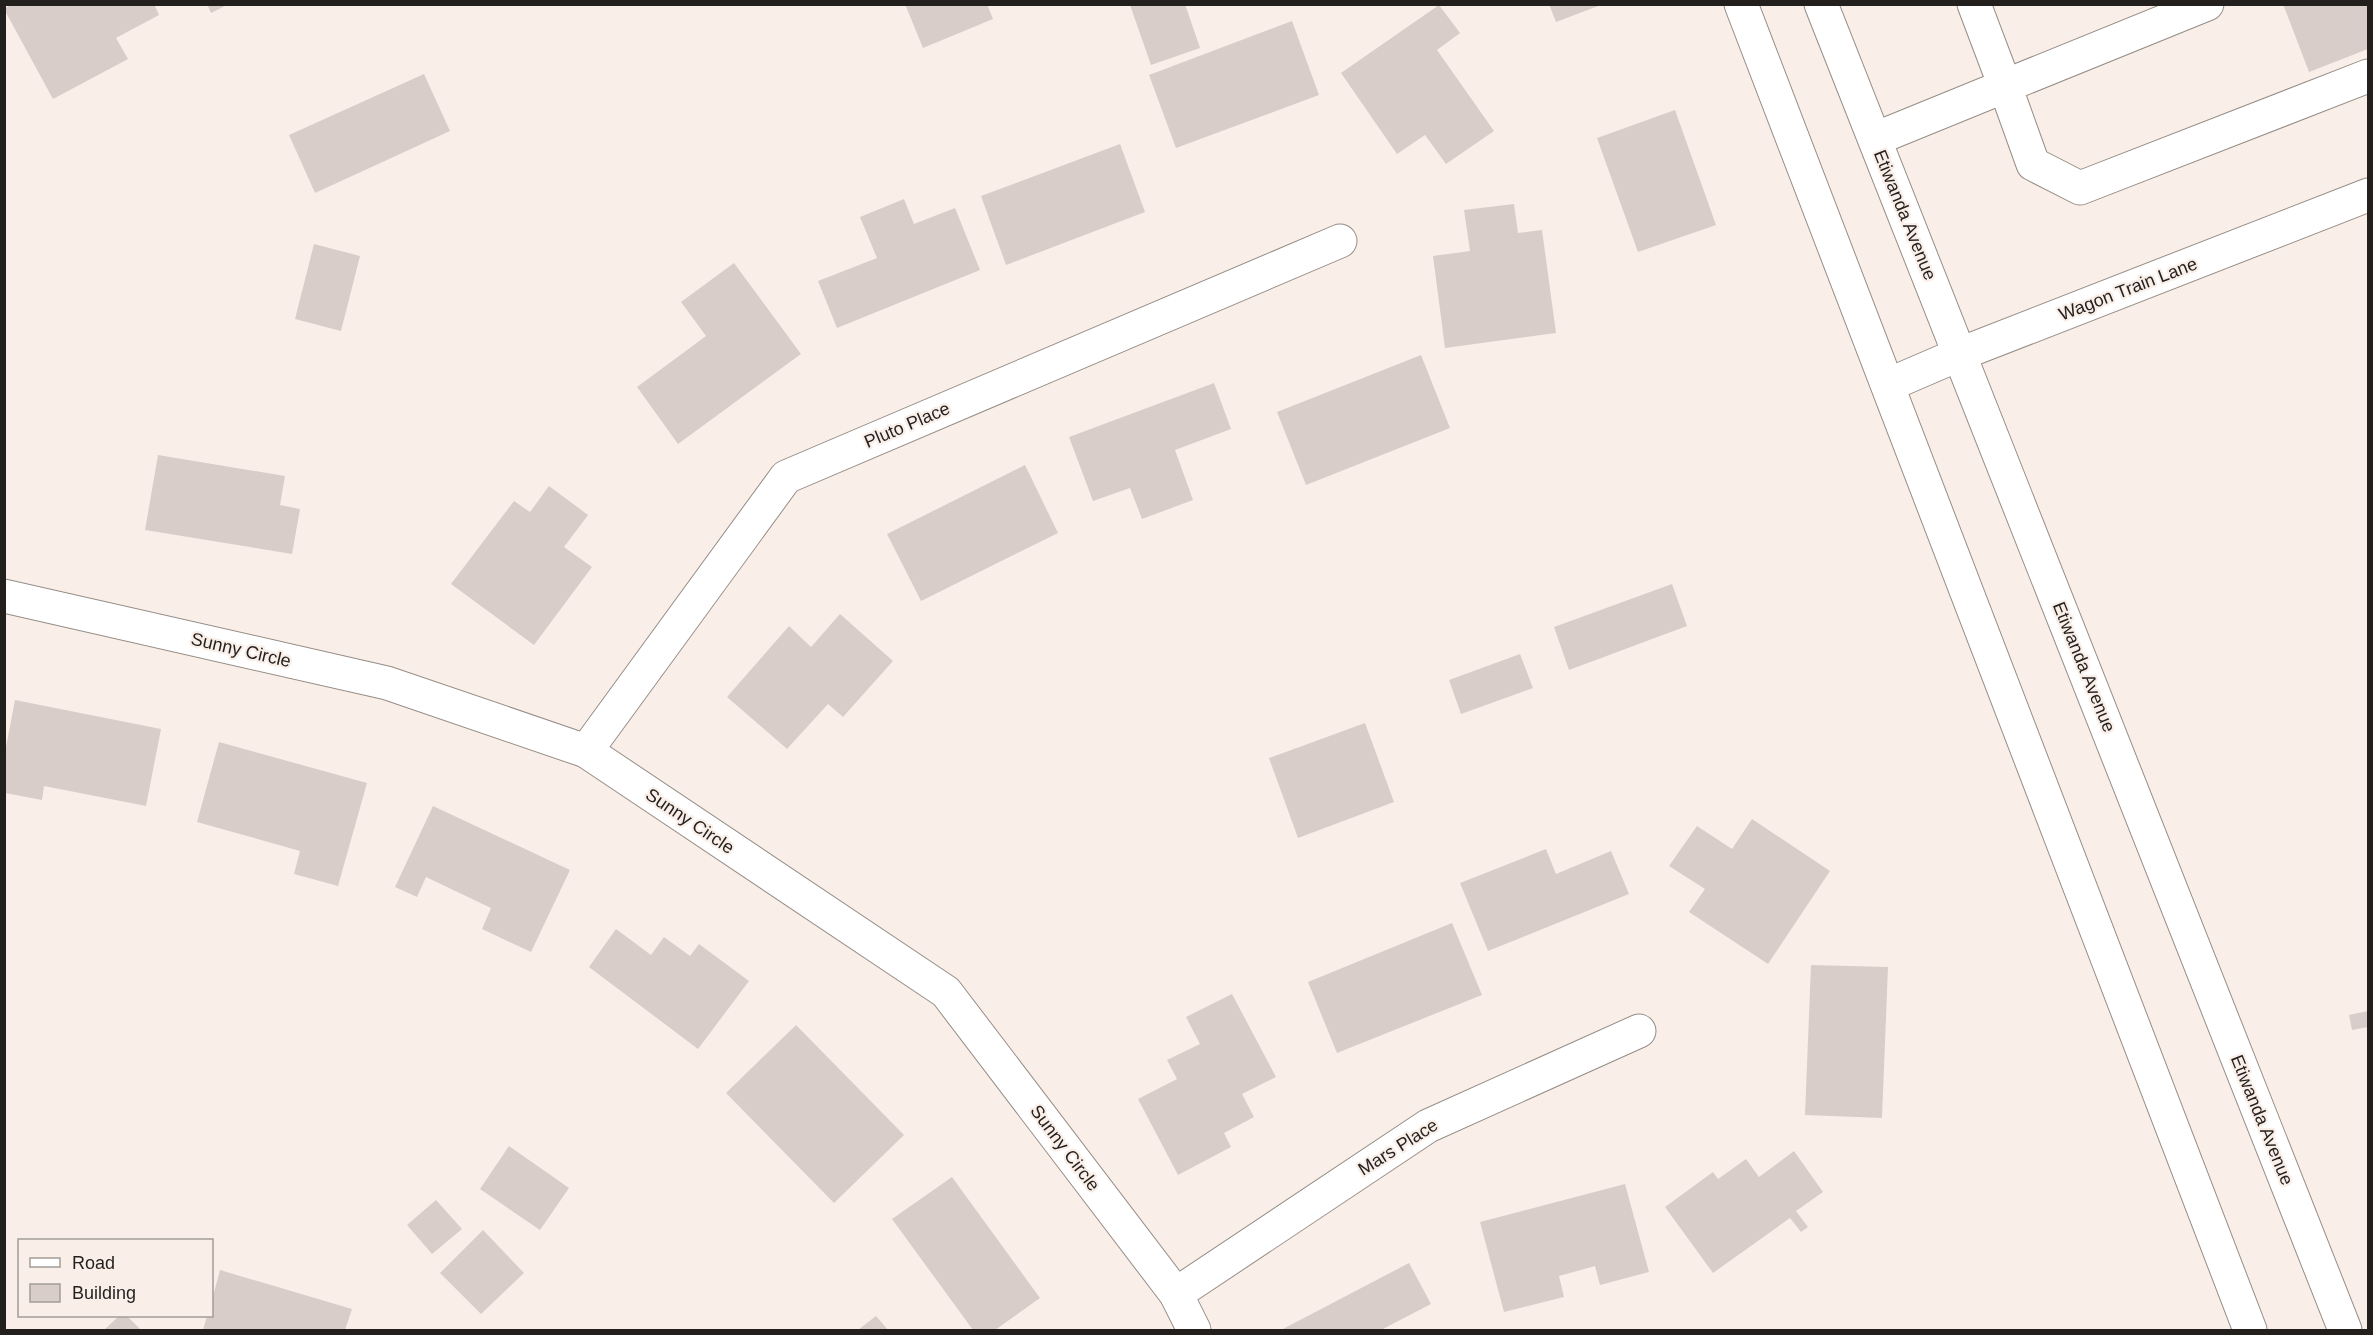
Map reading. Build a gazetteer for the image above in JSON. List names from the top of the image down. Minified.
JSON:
{"streets":{"street":["Etiwanda Avenue","Wagon Train Lane","Pluto Place","Sunny Circle","Mars Place"]},"crossings":[["Etiwanda Avenue","Wagon Train Lane"],["Pluto Place","Sunny Circle"],["Sunny Circle","Mars Place"]],"legend":["Road","Building"]}
